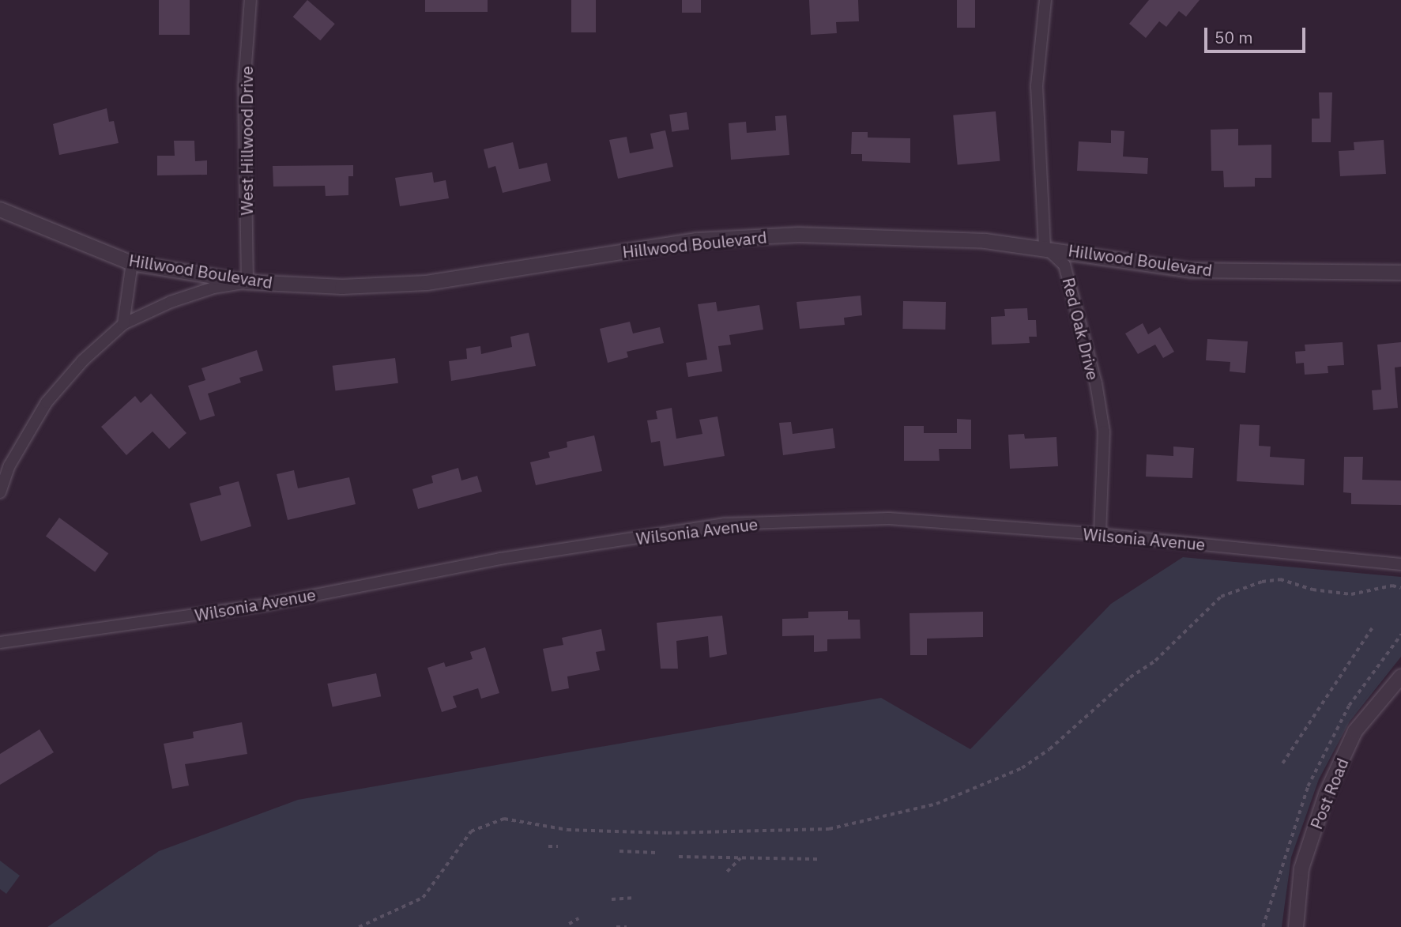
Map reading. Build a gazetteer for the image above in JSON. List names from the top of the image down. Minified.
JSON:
{"streets":{"street":["West Hillwood Drive","Hillwood Boulevard","Red Oak Drive","Wilsonia Avenue","Post Road"]},"crossings":[["West Hillwood Drive","Hillwood Boulevard"],["Hillwood Boulevard","Red Oak Drive"],["Red Oak Drive","Wilsonia Avenue"]],"scale_bar":"50 m"}
